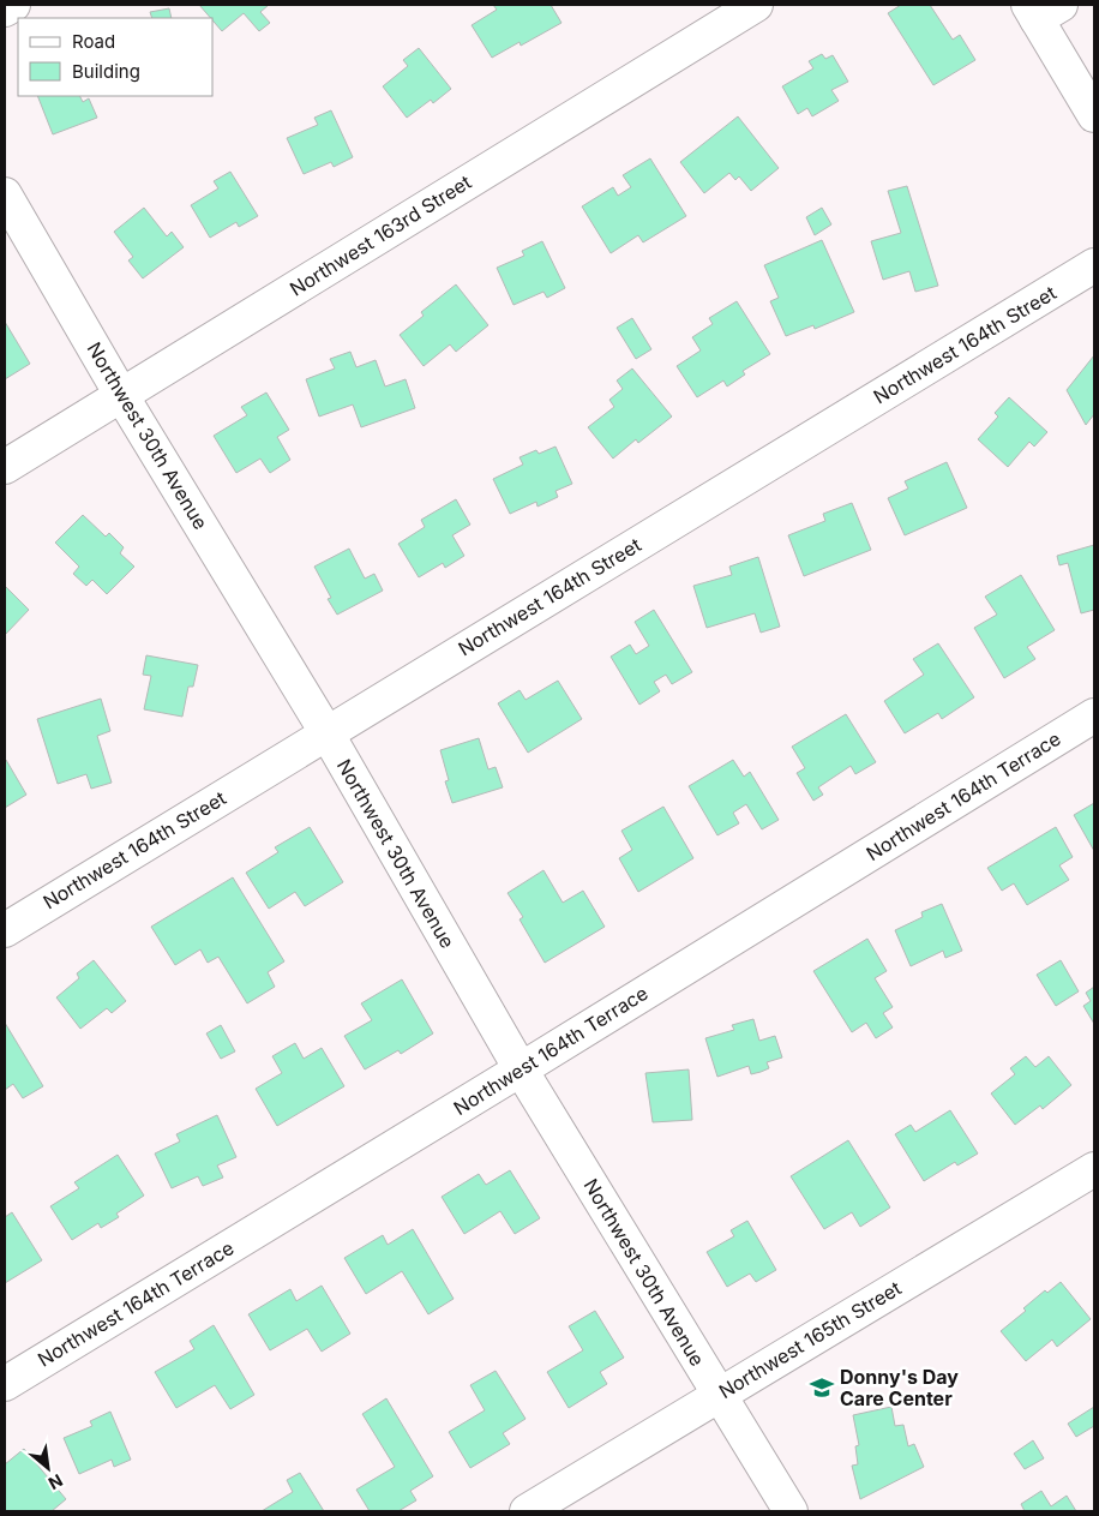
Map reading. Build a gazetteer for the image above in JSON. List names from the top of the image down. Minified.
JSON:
{"streets":{"street":["Northwest 163rd Street","Northwest 164th Street","Northwest 30th Avenue","Northwest 164th Terrace","Northwest 165th Street"]},"crossings":[["Northwest 163rd Street","Northwest 30th Avenue"],["Northwest 164th Street","Northwest 30th Avenue"],["Northwest 30th Avenue","Northwest 164th Terrace"],["Northwest 30th Avenue","Northwest 165th Street"]],"places":{"school or university":["Donny's Day Care Center"]},"legend":["Road","Building"],"north":"bottom right"}
